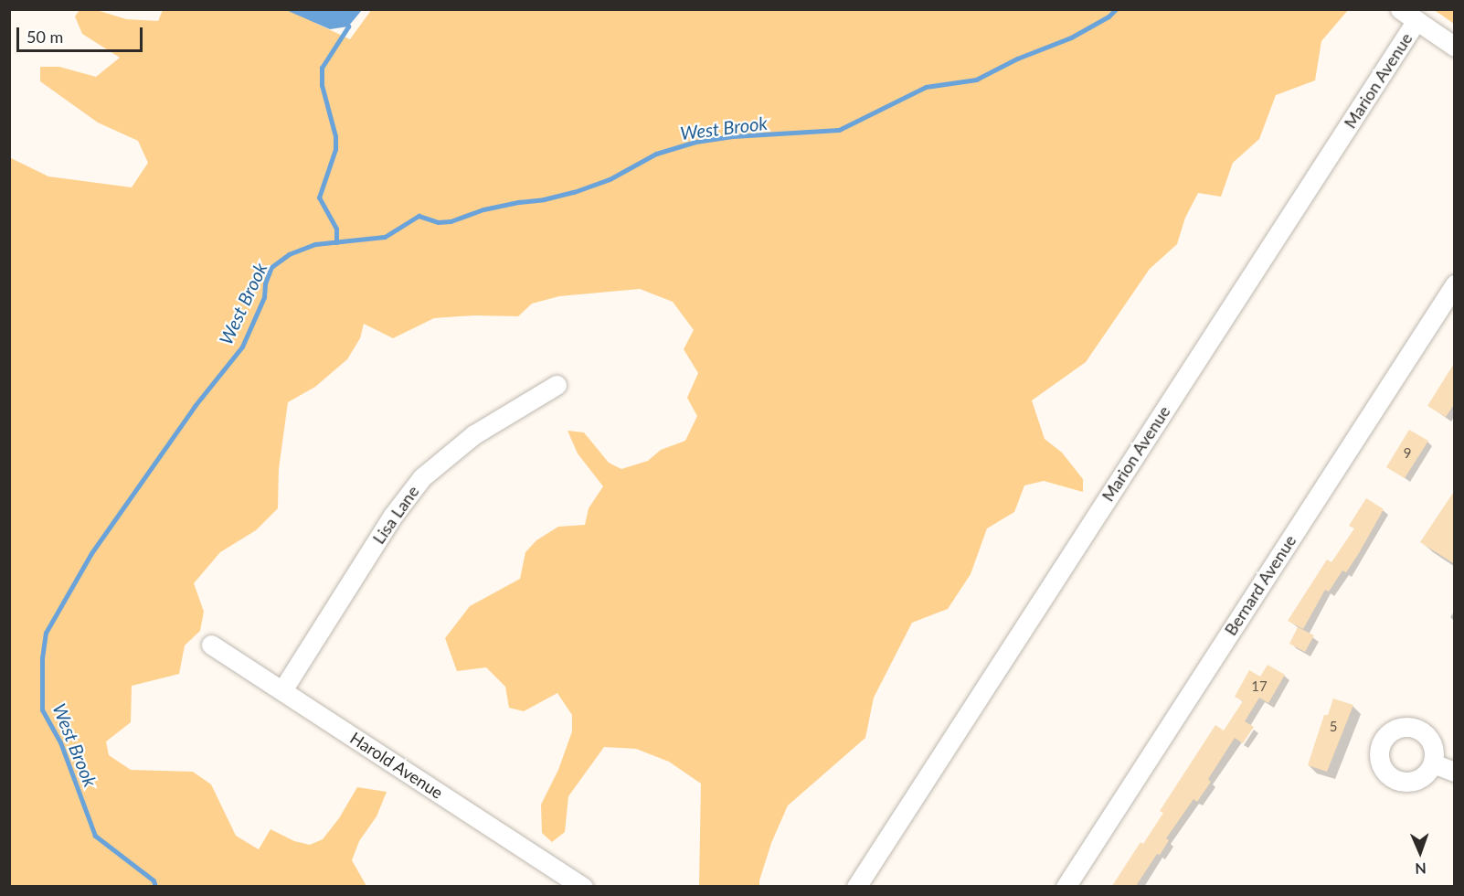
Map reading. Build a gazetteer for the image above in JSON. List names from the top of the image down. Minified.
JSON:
{"streets":{"street":["Marion Avenue","Lisa Lane","Bernard Avenue","Harold Avenue"]},"crossings":[["Lisa Lane","Harold Avenue"]],"water":["West Brook"],"house_numbers":["9","17","5"],"scale_bar":"50 m","north":"bottom"}
